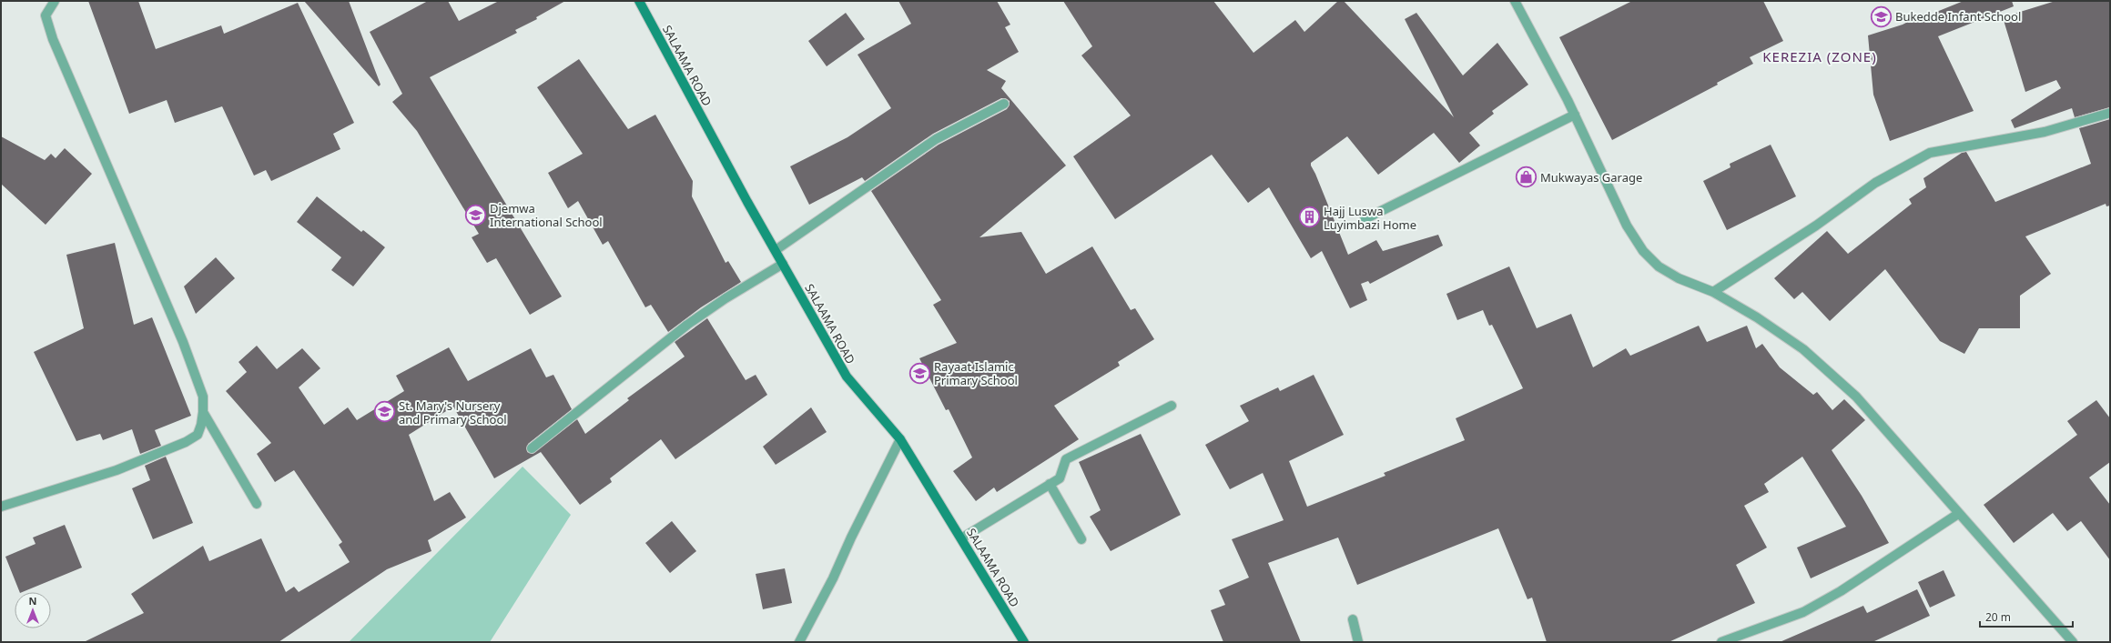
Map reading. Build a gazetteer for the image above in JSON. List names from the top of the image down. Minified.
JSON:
{"streets":{"main road":["SALAAMA ROAD"]},"districts":["KEREZIA (ZONE)"],"places":{"school or university":["Bukedde Infant School","Djemwa International School","Rayaat Islamic Primary School","St. Mary's Nursery and Primary School"],"shop":["Mukwayas Garage"],"building":["Hajj Luswa Luyimbazi Home"]},"scale_bar":"20 m","north":"top"}
